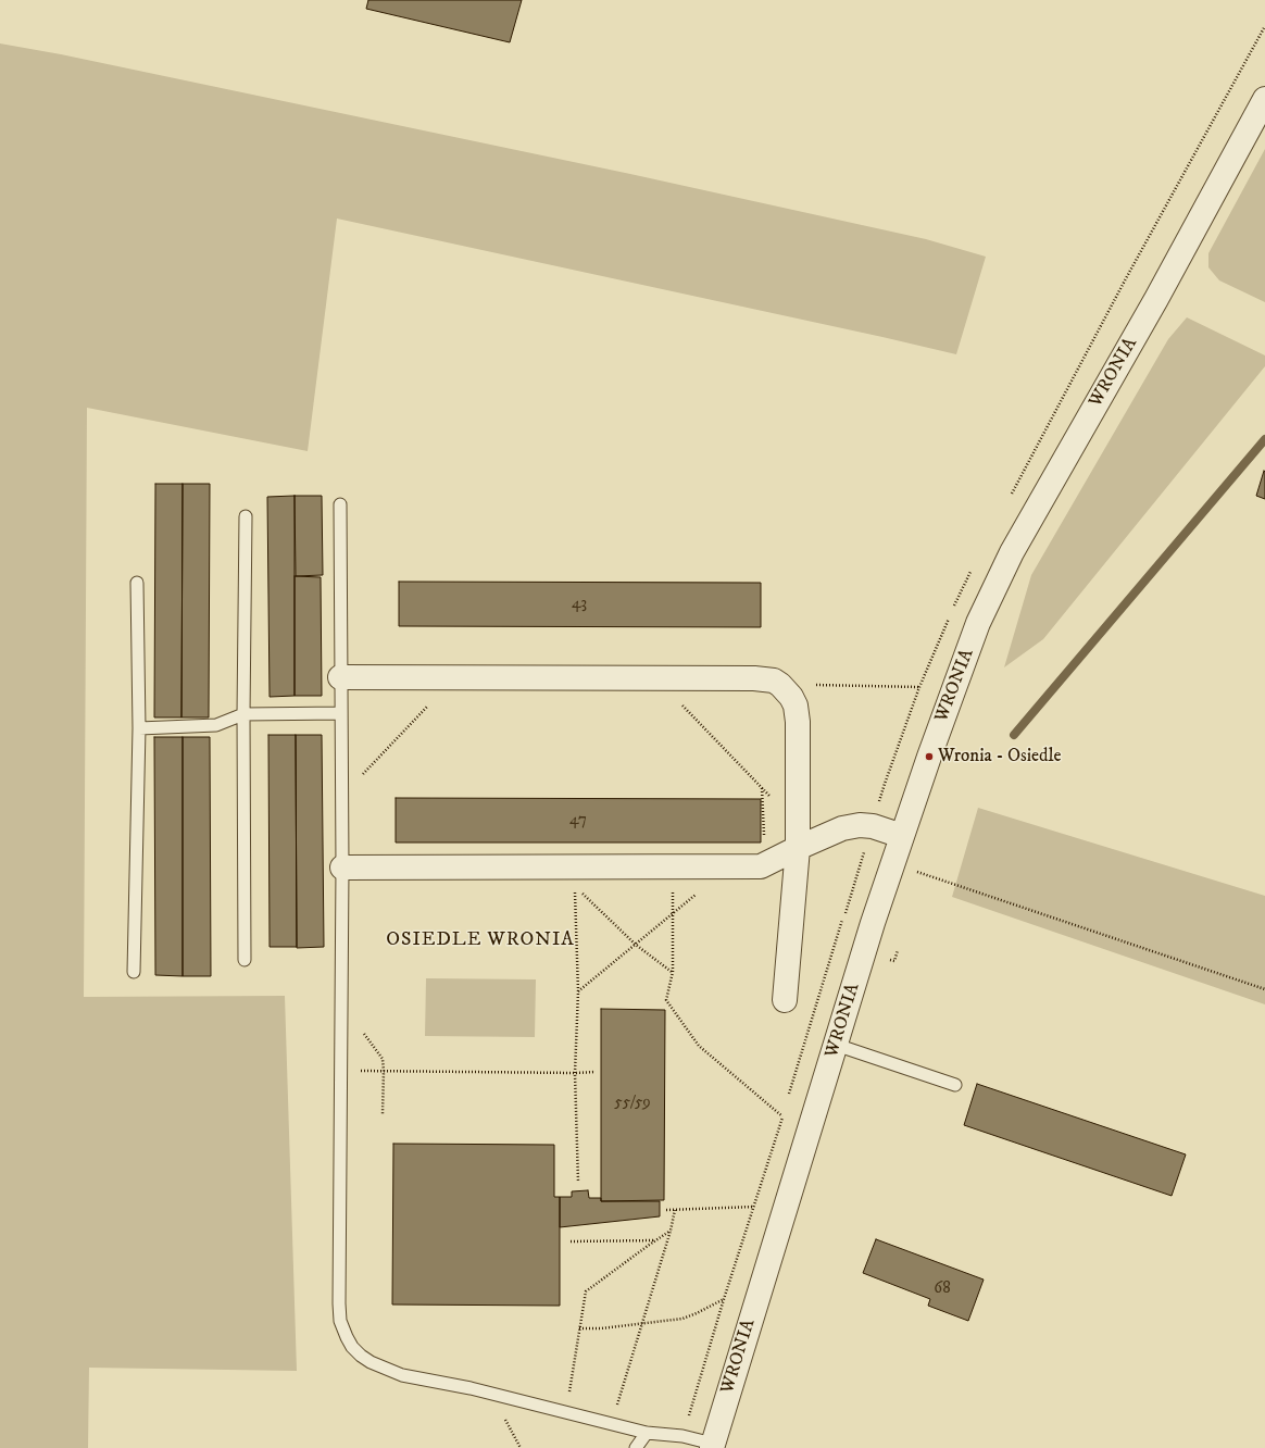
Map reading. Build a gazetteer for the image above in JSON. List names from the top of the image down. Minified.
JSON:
{"streets":{"street":["WRONIA"]},"districts":["OSIEDLE WRONIA"],"places":["Wronia - Osiedle"],"house_numbers":["43","47","55/59","68"]}
